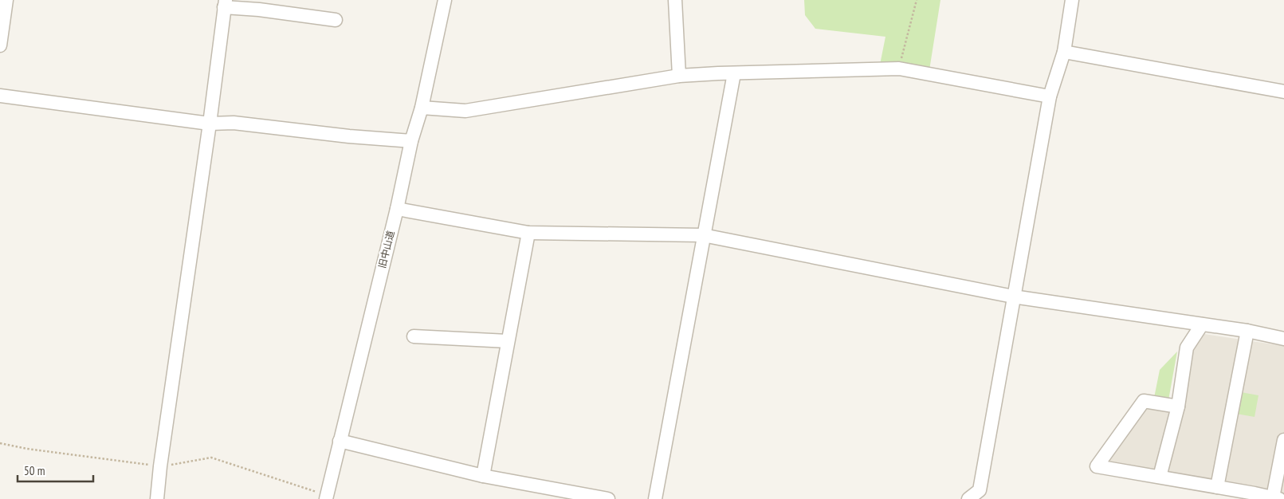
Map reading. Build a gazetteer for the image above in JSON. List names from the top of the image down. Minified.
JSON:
{"streets":{"street":["旧中山道"]},"scale_bar":"50 m"}
